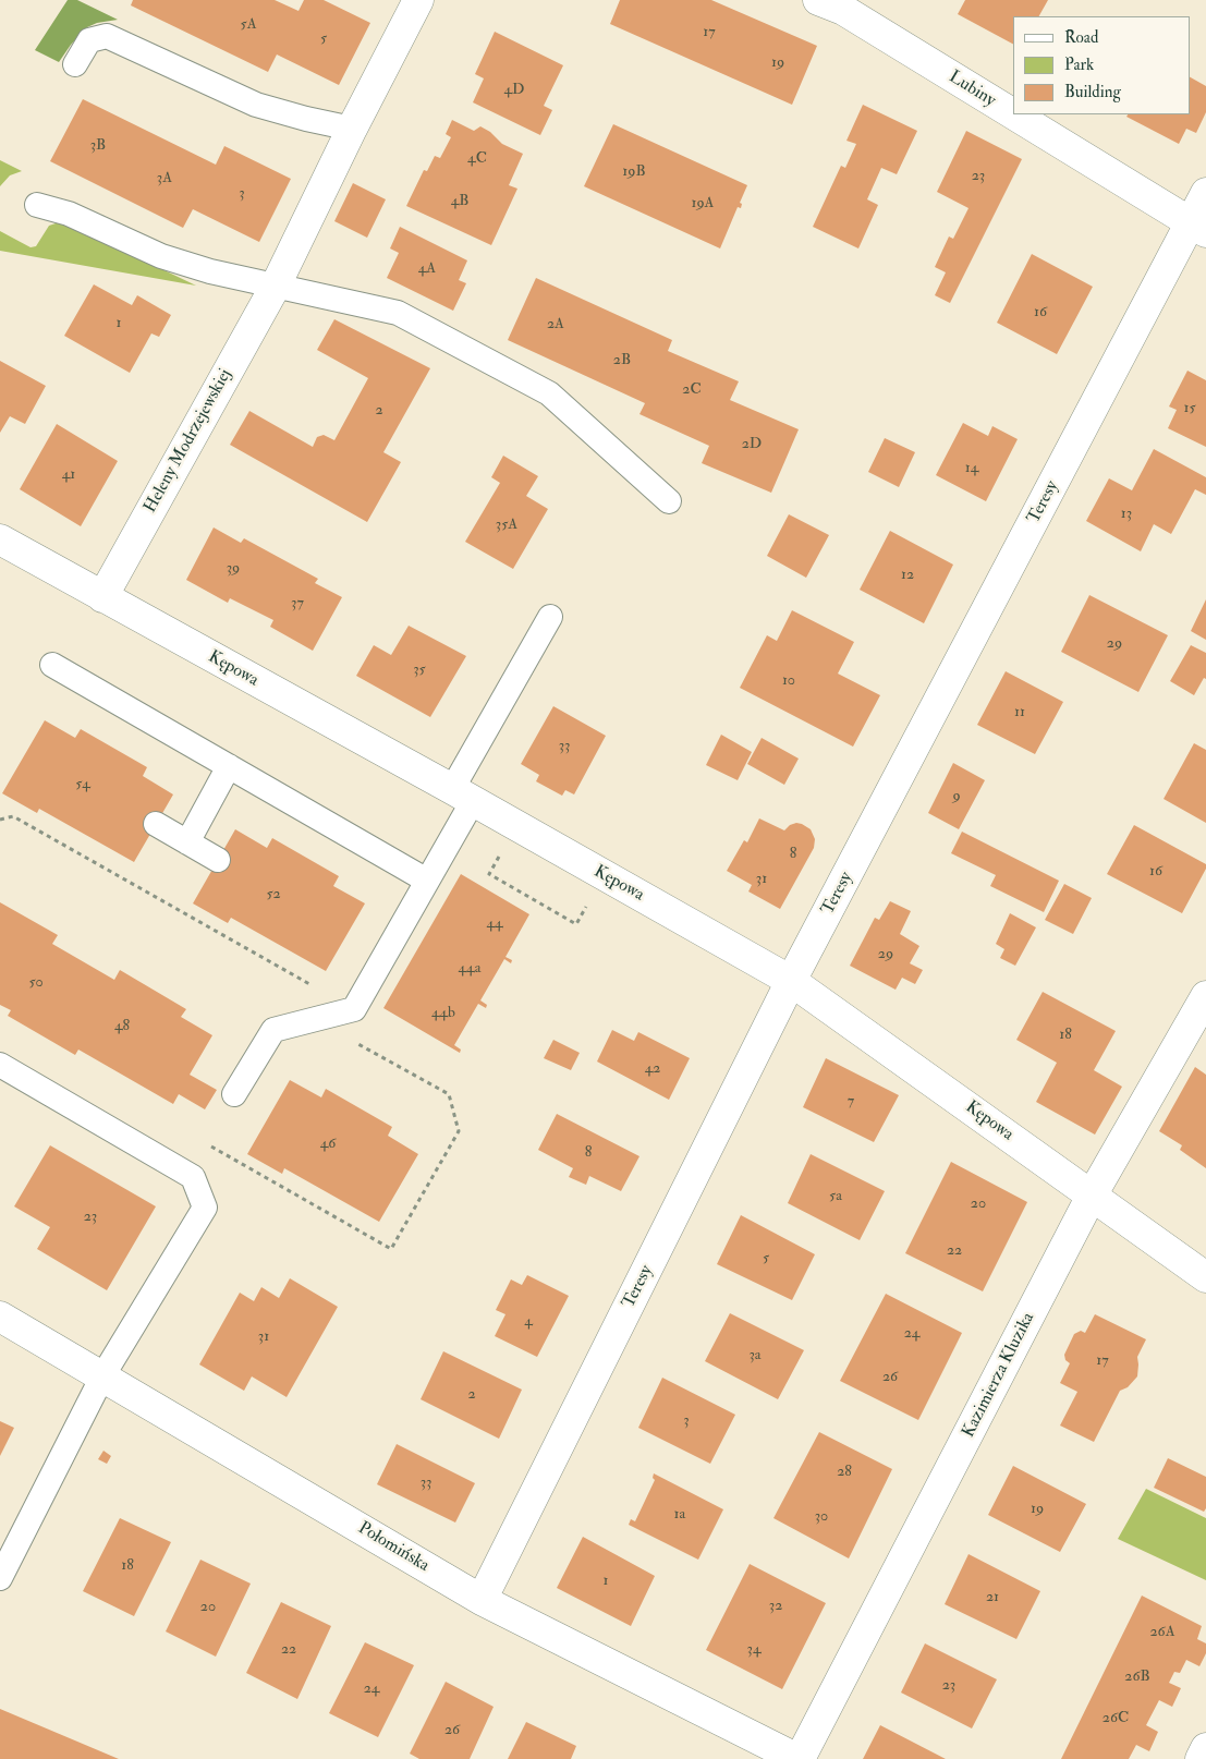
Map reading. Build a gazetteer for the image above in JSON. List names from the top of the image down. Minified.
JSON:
{"streets":{"street":["Lubiny","Heleny Modrzejewskiej","Teresy","Kępowa","Kazimierza Kluzika","Połomińska"]},"crossings":[["Lubiny","Teresy"],["Heleny Modrzejewskiej","Kępowa"],["Teresy","Kępowa"],["Teresy","Połomińska"],["Kępowa","Kazimierza Kluzika"],["Kazimierza Kluzika","Połomińska"]],"house_numbers":["5A","17","5","19","4D","3B","4C","19B","23","3A","3","4B","19A","4A","16","1","2A","2B","2C","15","2","2D","14","41","13","35A","39","12","37","29","35","10","11","33","54","9","8","16","31","52","44","29","44a","50","44b","48","18","42","7","46","8","5a","20","23","22","5","4","24","31","3a","17","26","2","3","28","33","19","1a","30","18","1","21","32","20","26A","22","34","26B","23","24","26C","26"],"legend":["Road","Park","Building"]}
